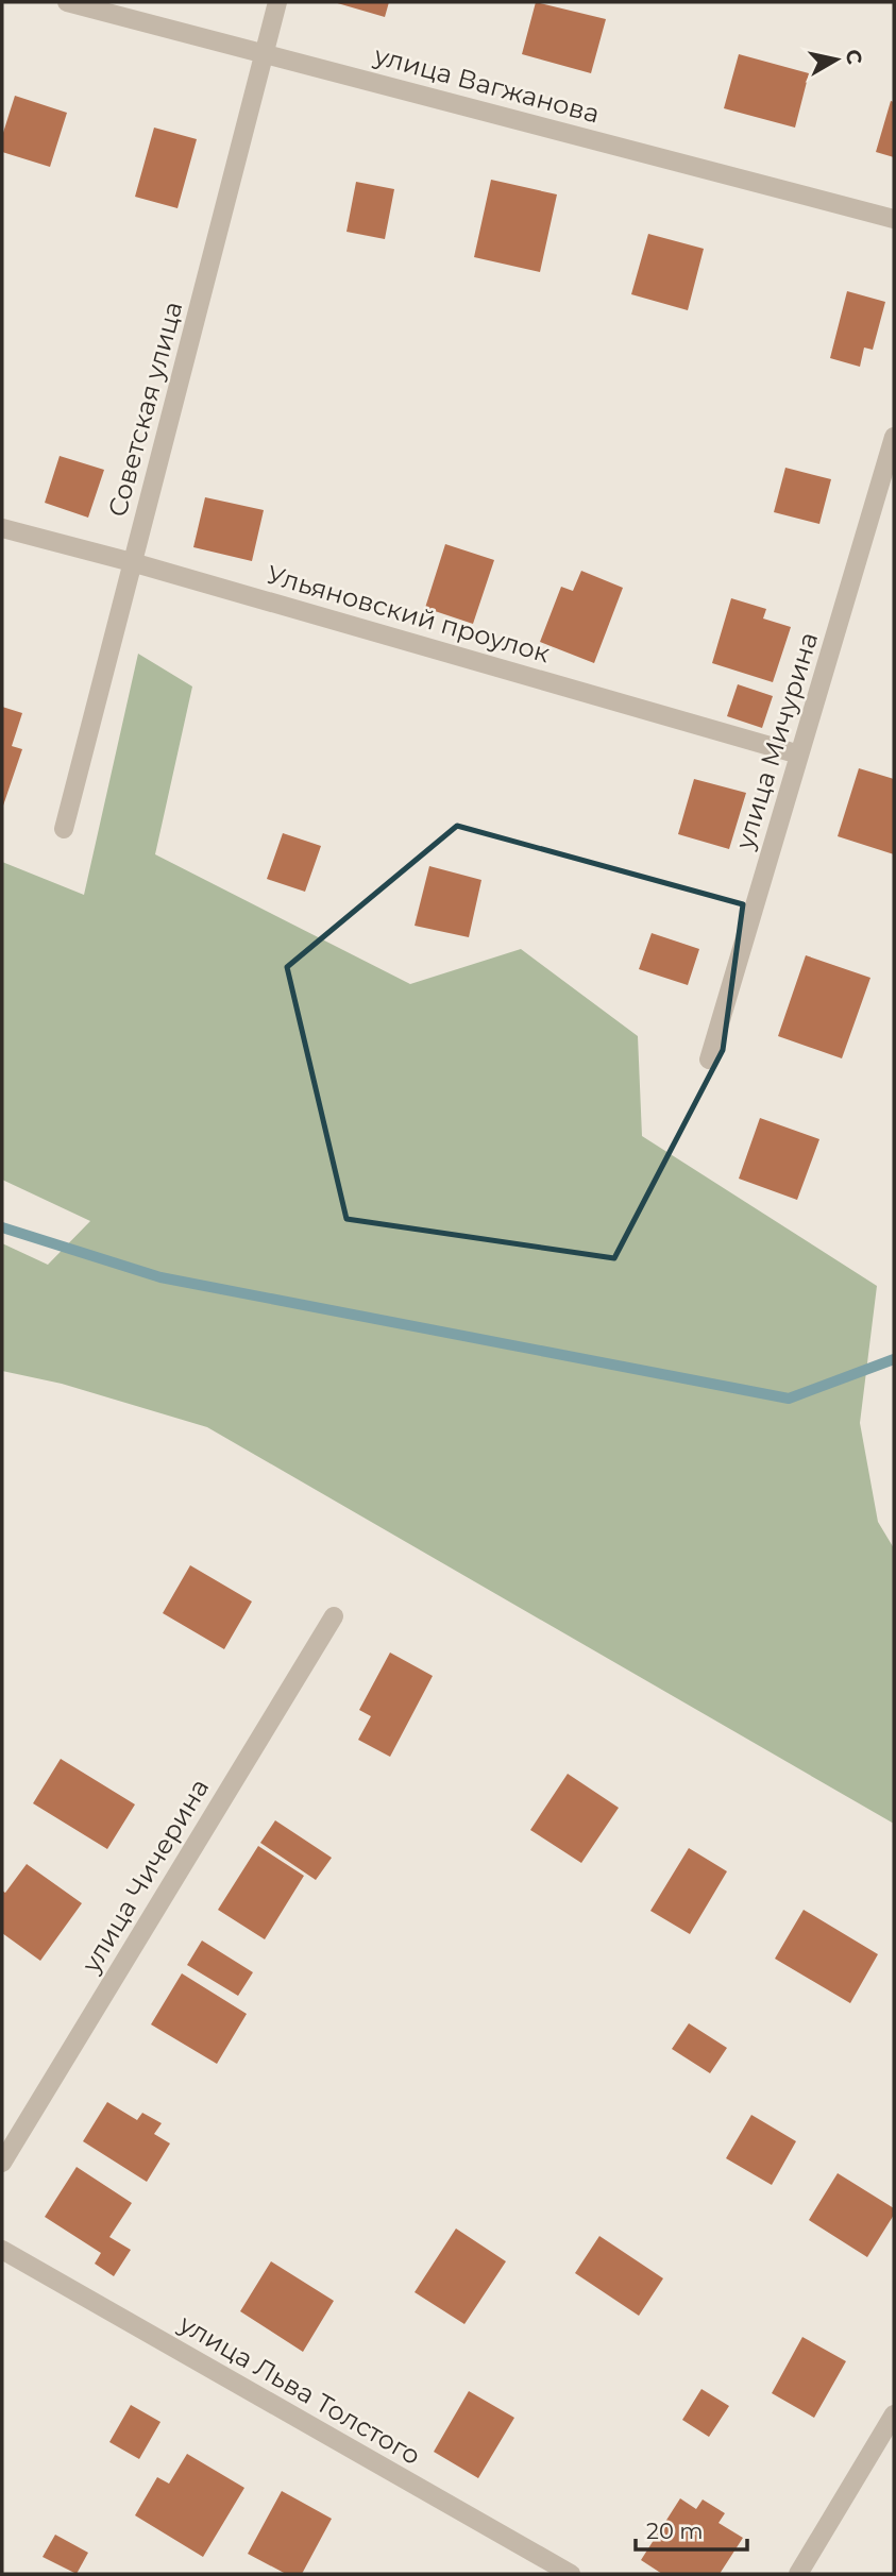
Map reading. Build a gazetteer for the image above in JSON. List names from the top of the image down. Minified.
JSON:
{"streets":{"street":["улица Вагжанова","Советская улица","Ульяновский проулок","улица Мичурина","улица Чичерина","улица Льва Толстого"]},"crossings":[["улица Вагжанова","Советская улица"],["Советская улица","Ульяновский проулок"],["Ульяновский проулок","улица Мичурина"]],"scale_bar":"20 m","north":"right"}
